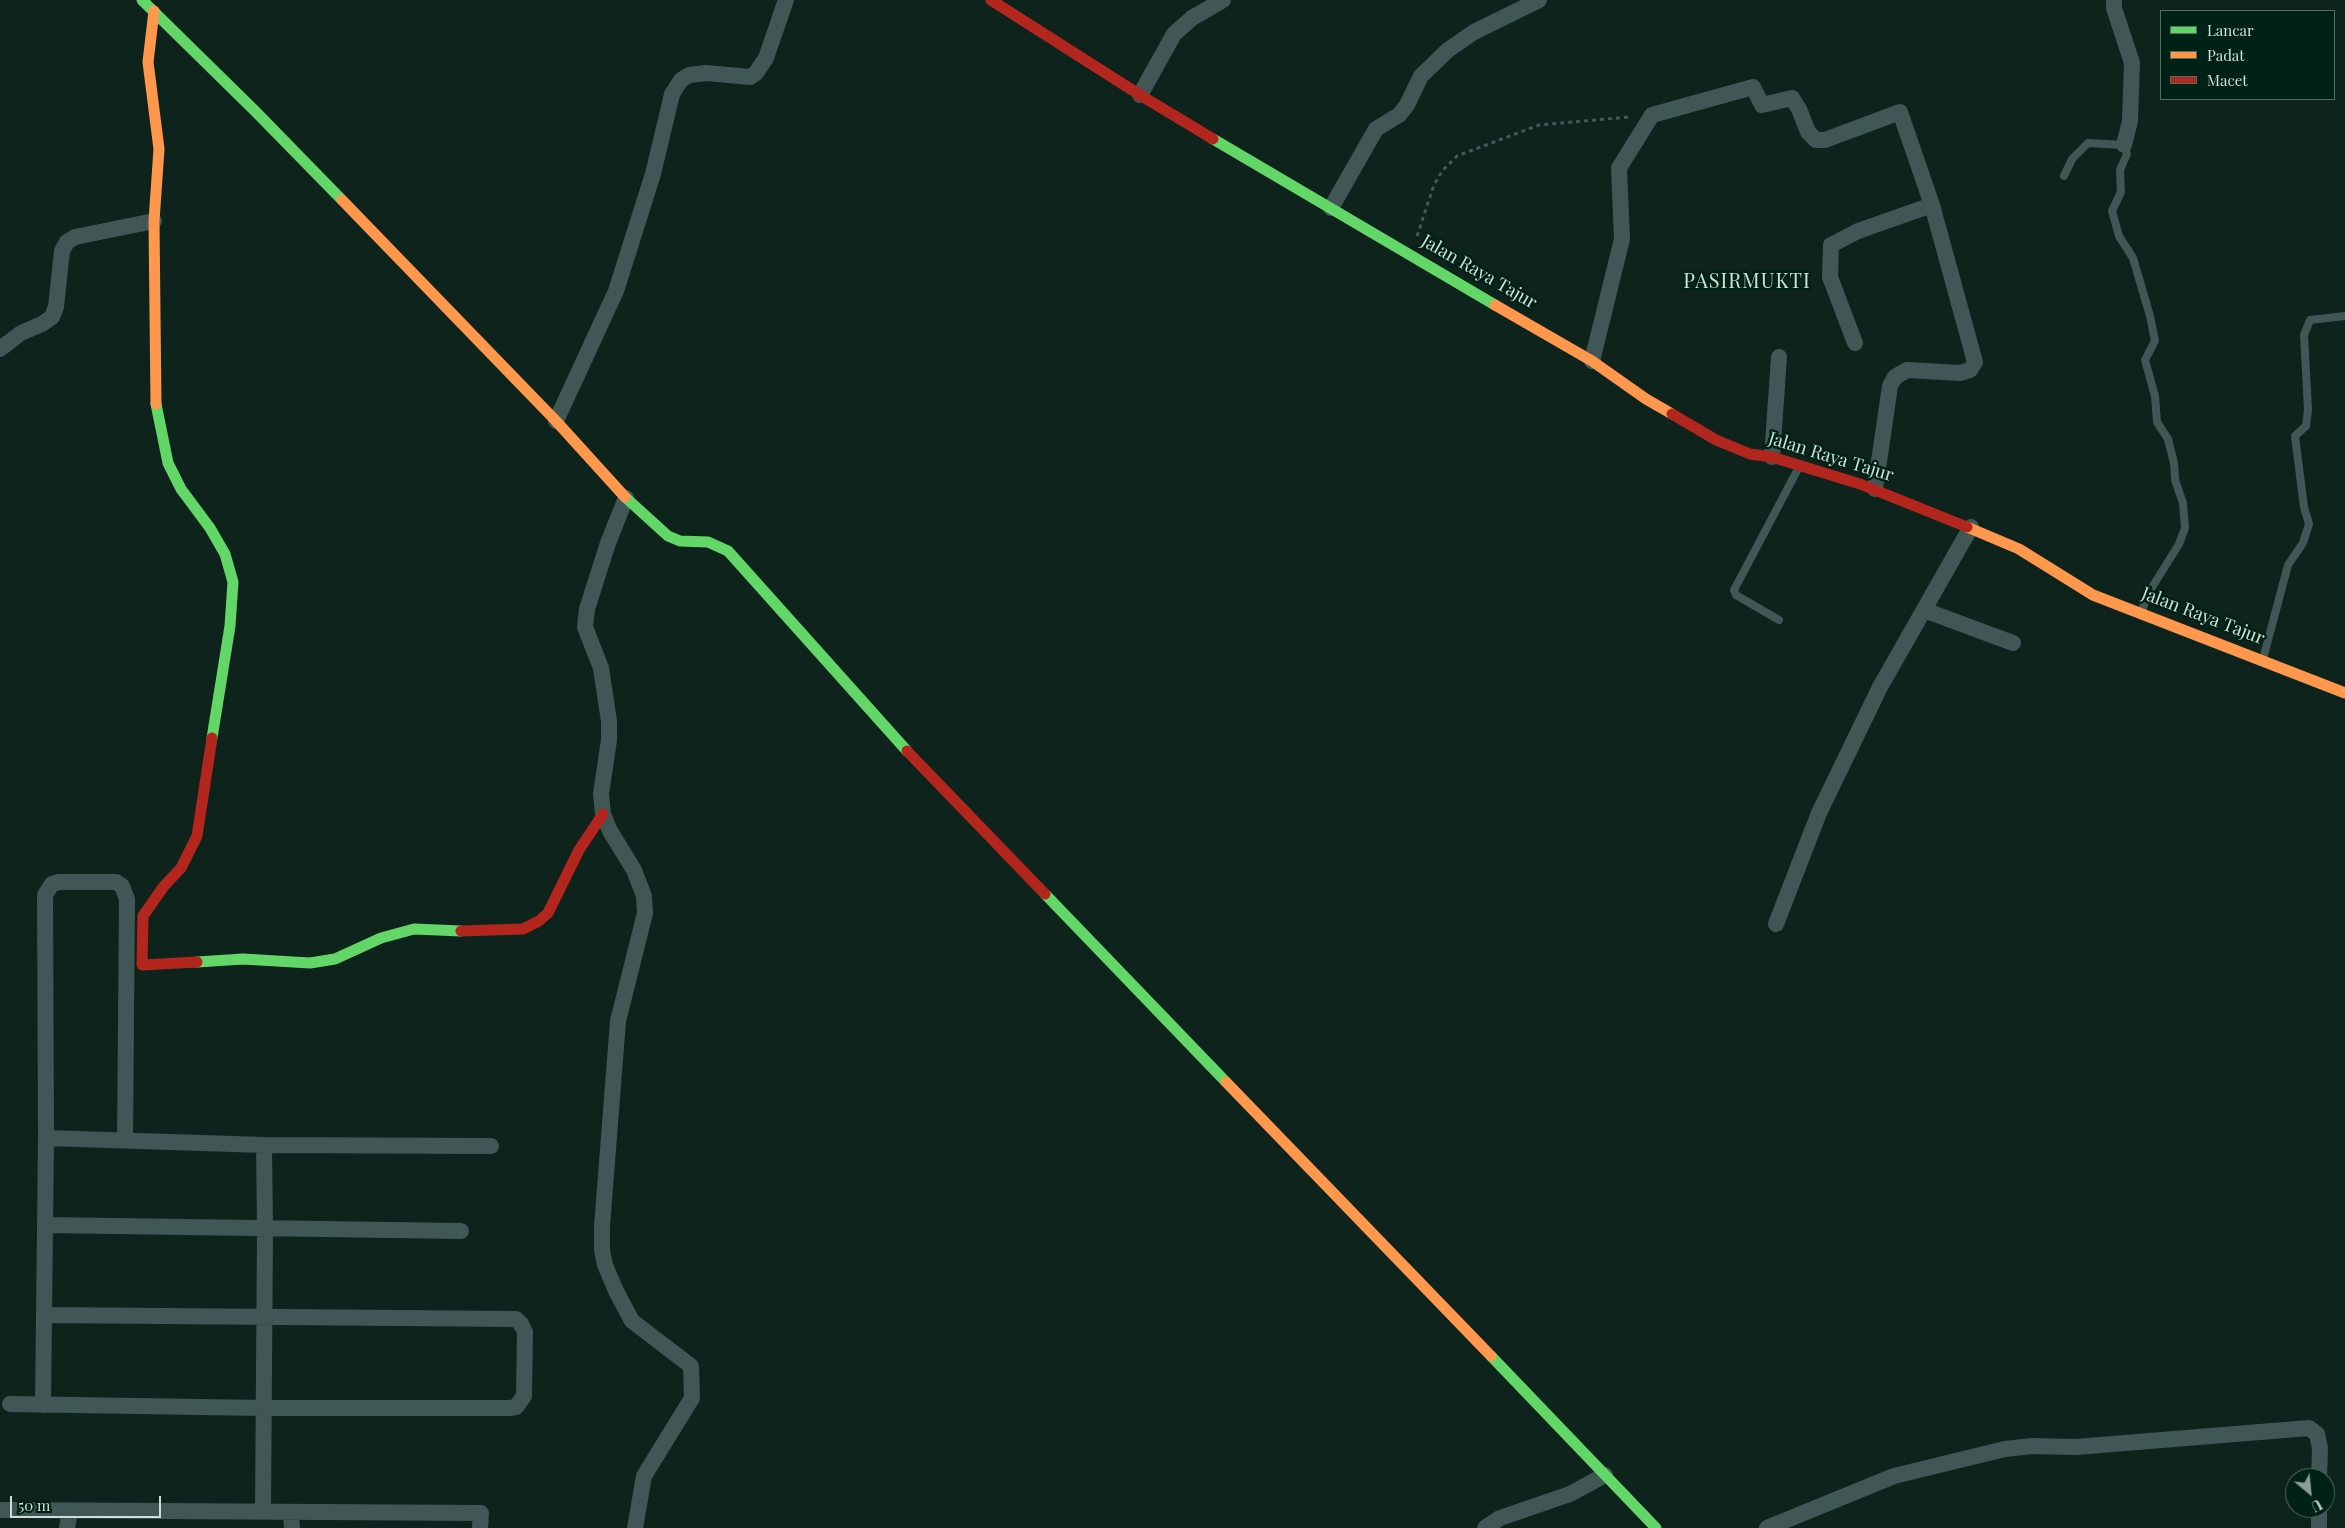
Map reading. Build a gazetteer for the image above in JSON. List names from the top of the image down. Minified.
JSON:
{"streets":{"street":["Jalan Raya Tajur"]},"districts":["PASIRMUKTI"],"legend":["Lancar","Padat","Macet"],"scale_bar":"50 m","north":"bottom right"}
